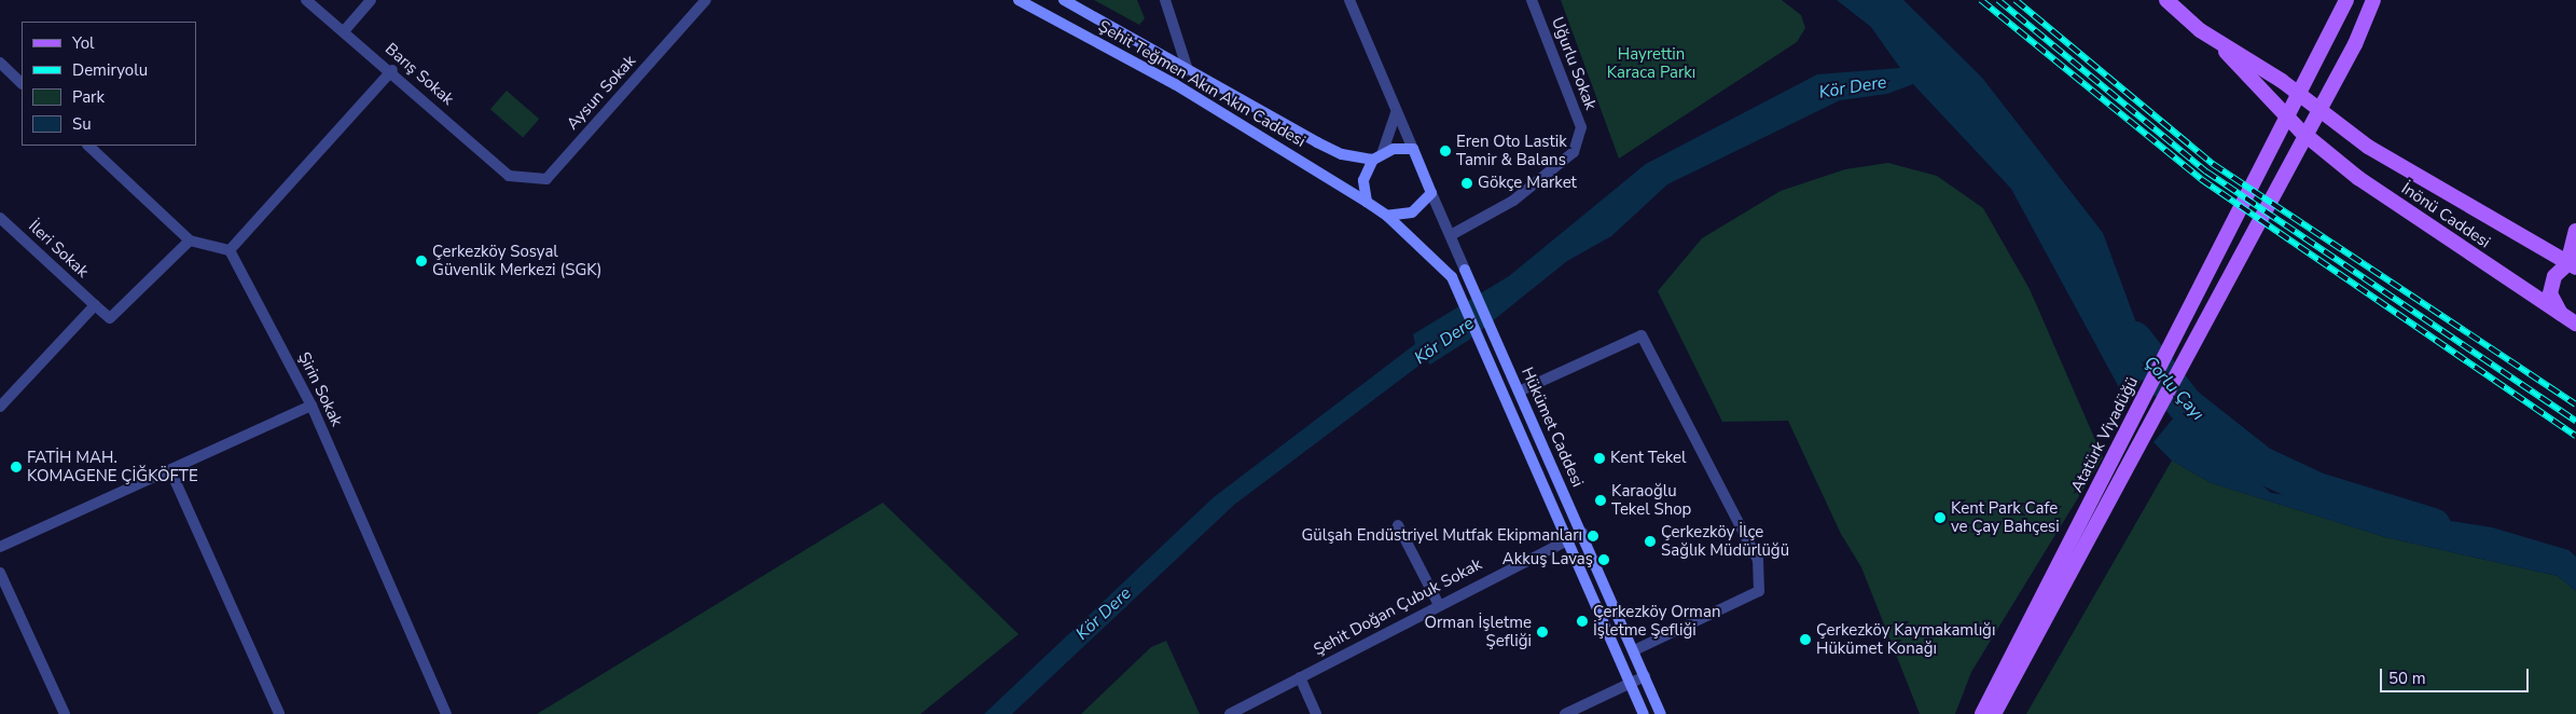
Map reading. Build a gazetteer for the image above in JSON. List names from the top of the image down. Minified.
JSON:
{"streets":{"main road":["Şehit Teğmen Akın Akın Caddesi","İnönü Caddesi","Hükümet Caddesi","Atatürk Viyadüğü"],"street":["Uğurlu Sokak","Barış Sokak","Aysun Sokak","İleri Sokak","Şirin Sokak","Şehit Doğan Çubuk Sokak"]},"crossings":[["Barış Sokak","Aysun Sokak"],["Şehit Teğmen Akın Akın Caddesi","Hükümet Caddesi"],["Hükümet Caddesi","Şehit Doğan Çubuk Sokak"]],"water":["Kör Dere","Çorlu Çayı"],"parks":["Hayrettin Karaca Parkı"],"places":["Eren Oto Lastik Tamir & Balans","Gökçe Market","Çerkezköy Sosyal Güvenlik Merkezi (SGK)","Kent Tekel","FATİH MAH. KOMAGENE ÇİĞKÖFTE","Karaoğlu Tekel Shop","Kent Park Cafe ve Çay Bahçesi","Gülşah Endüstriyel Mutfak Ekipmanları","Çerkezköy İlçe Sağlık Müdürlüğü","Akkuş Lavaş","Çerkezköy Orman İşletme Şefliği","Orman İşletme Şefliği","Çerkezköy Kaymakamlığı Hükümet Konağı"],"legend":["Yol","Demiryolu","Park","Su"],"scale_bar":"50 m"}
